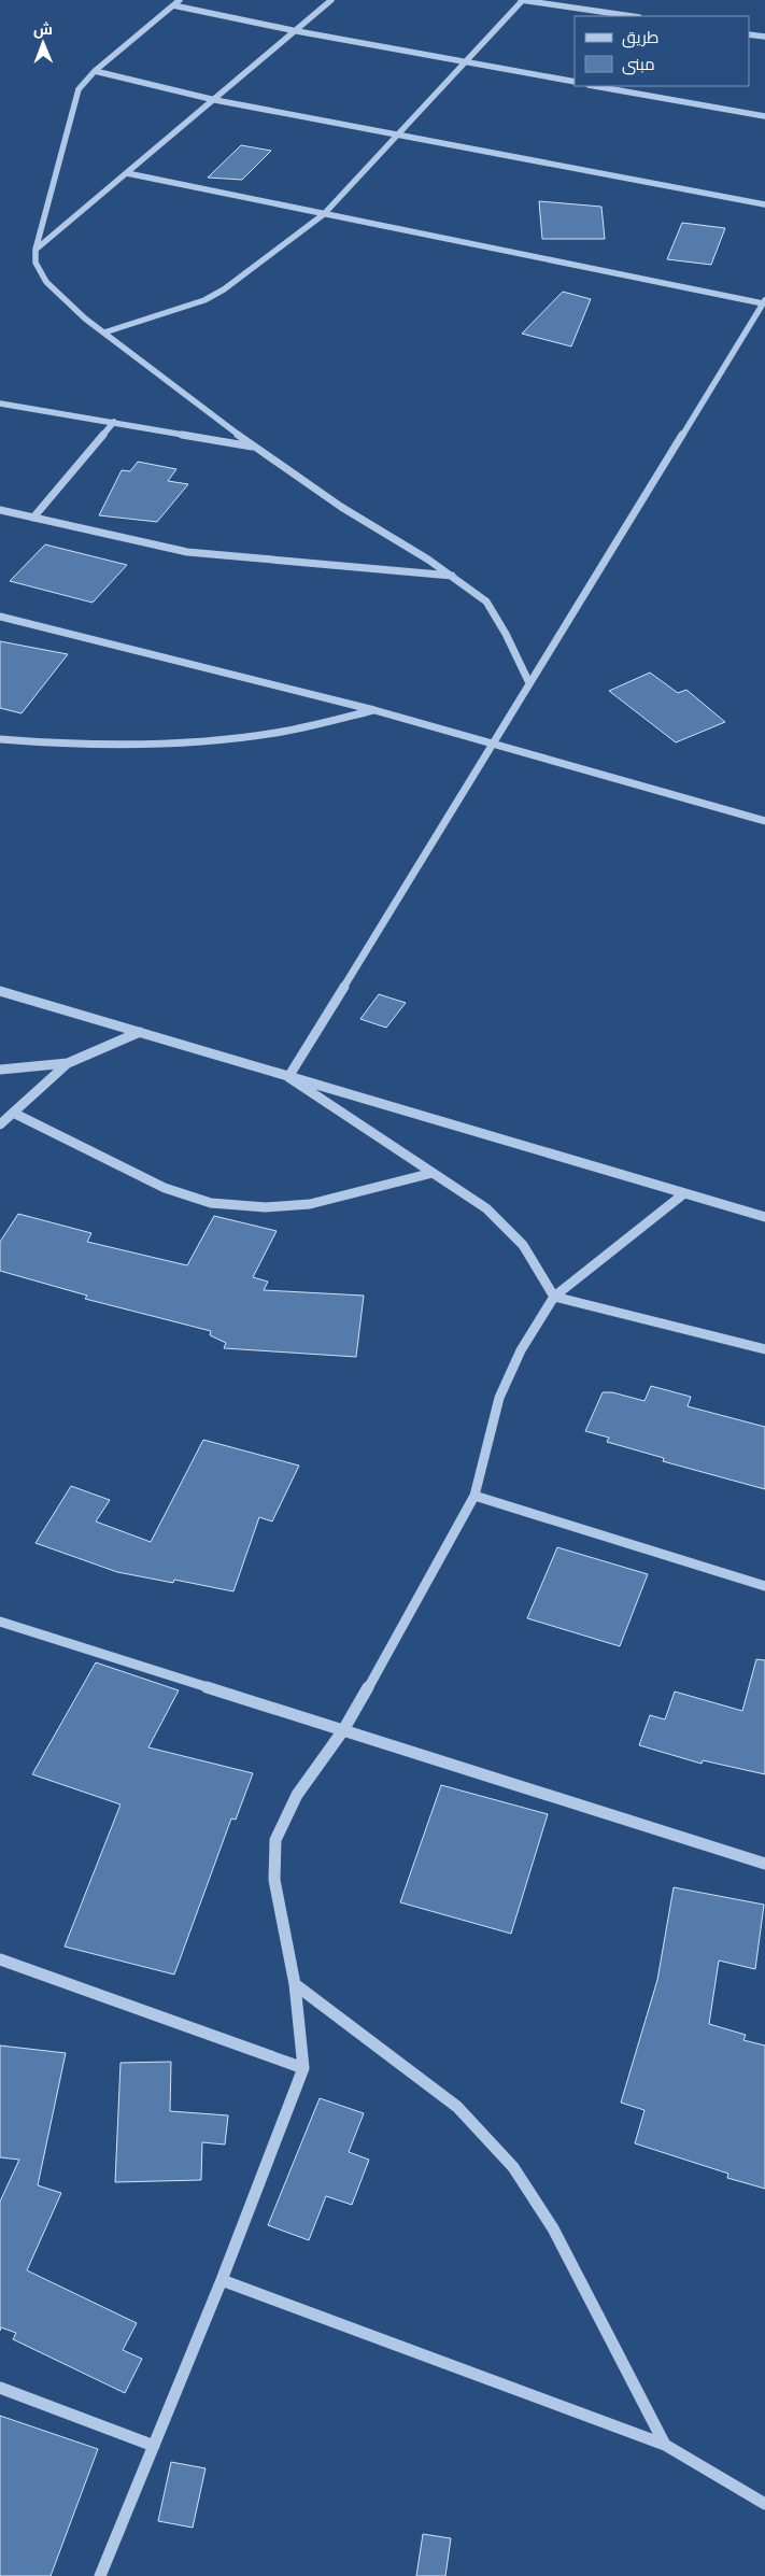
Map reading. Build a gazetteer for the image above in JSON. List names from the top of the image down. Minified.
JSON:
{"legend":["طريق","مبنى"],"north":"top"}
